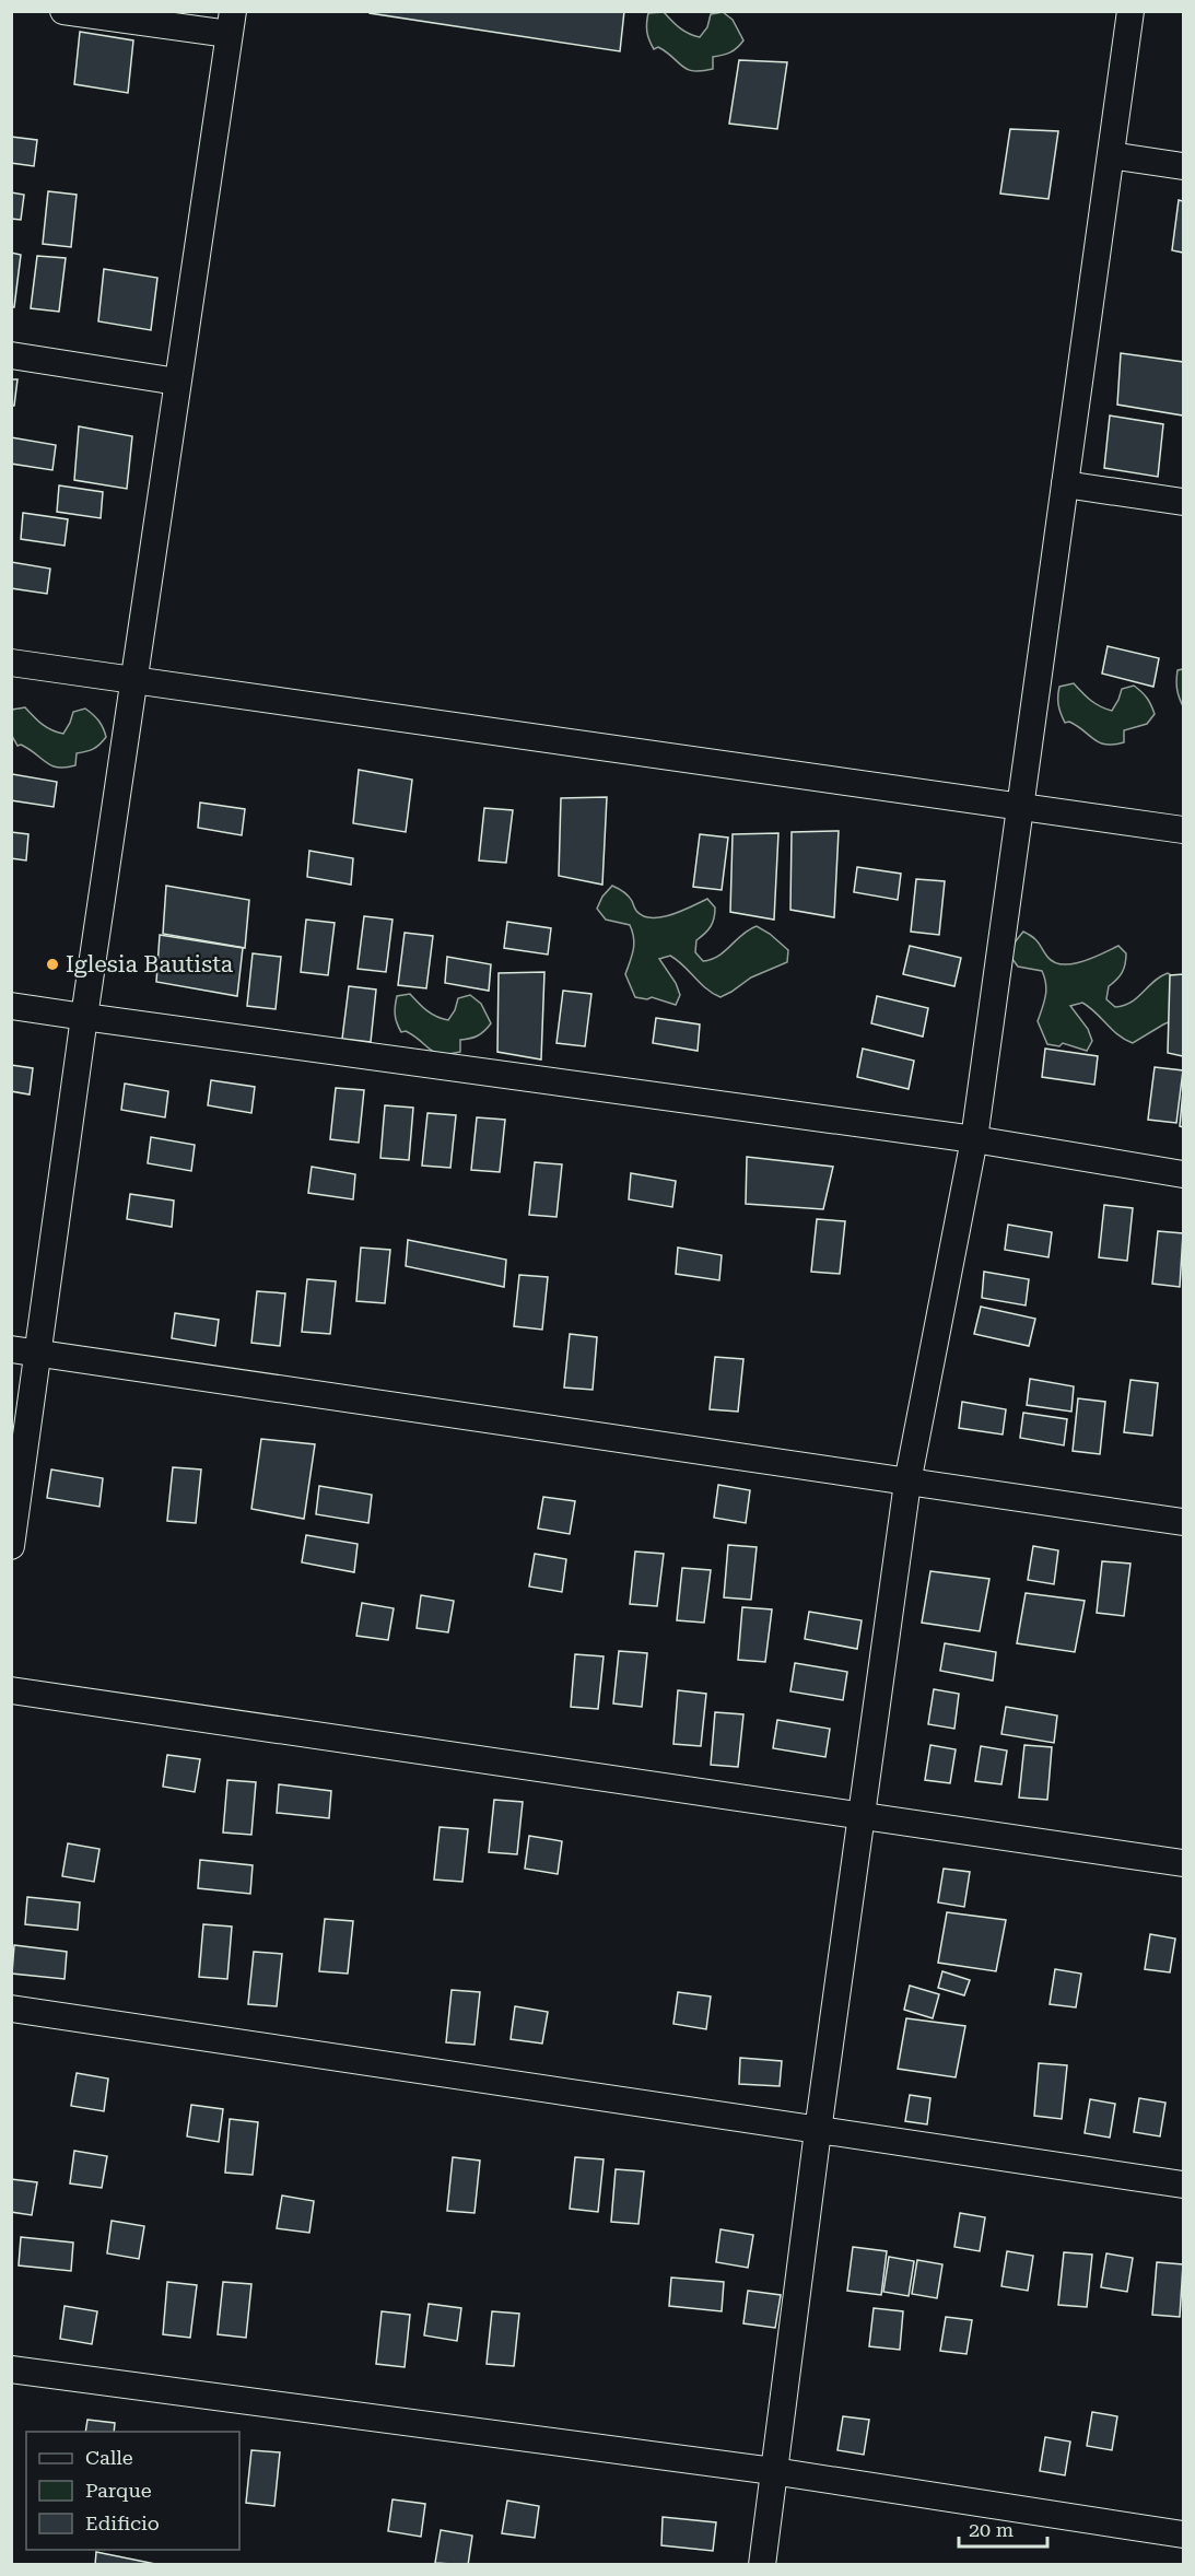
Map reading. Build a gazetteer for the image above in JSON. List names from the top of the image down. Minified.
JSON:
{"places":["Iglesia Bautista"],"legend":["Calle","Parque","Edificio"],"scale_bar":"20 m"}
